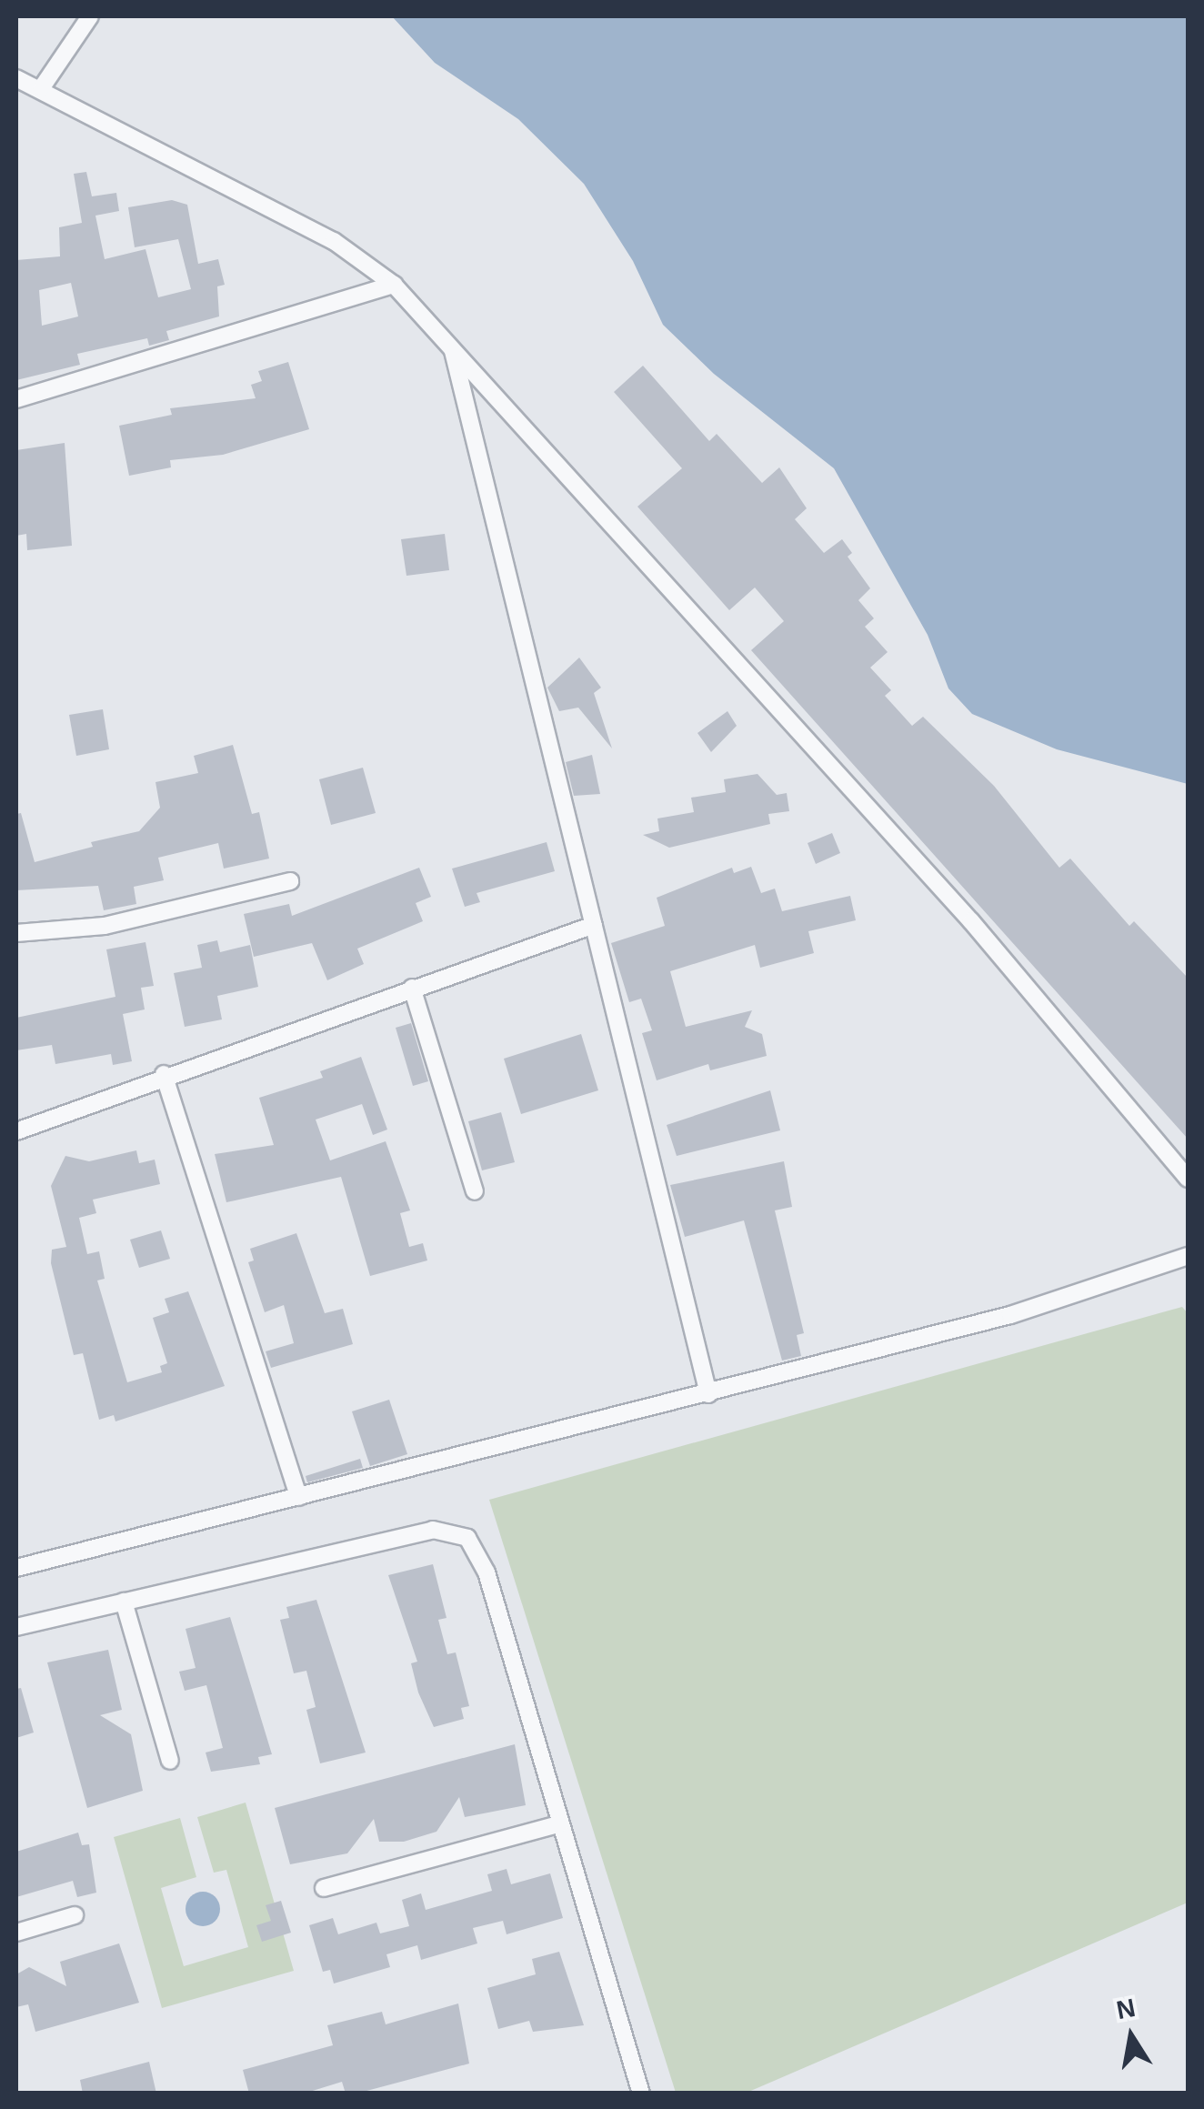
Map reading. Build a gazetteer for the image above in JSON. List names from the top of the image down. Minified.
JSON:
{"north":"top"}
